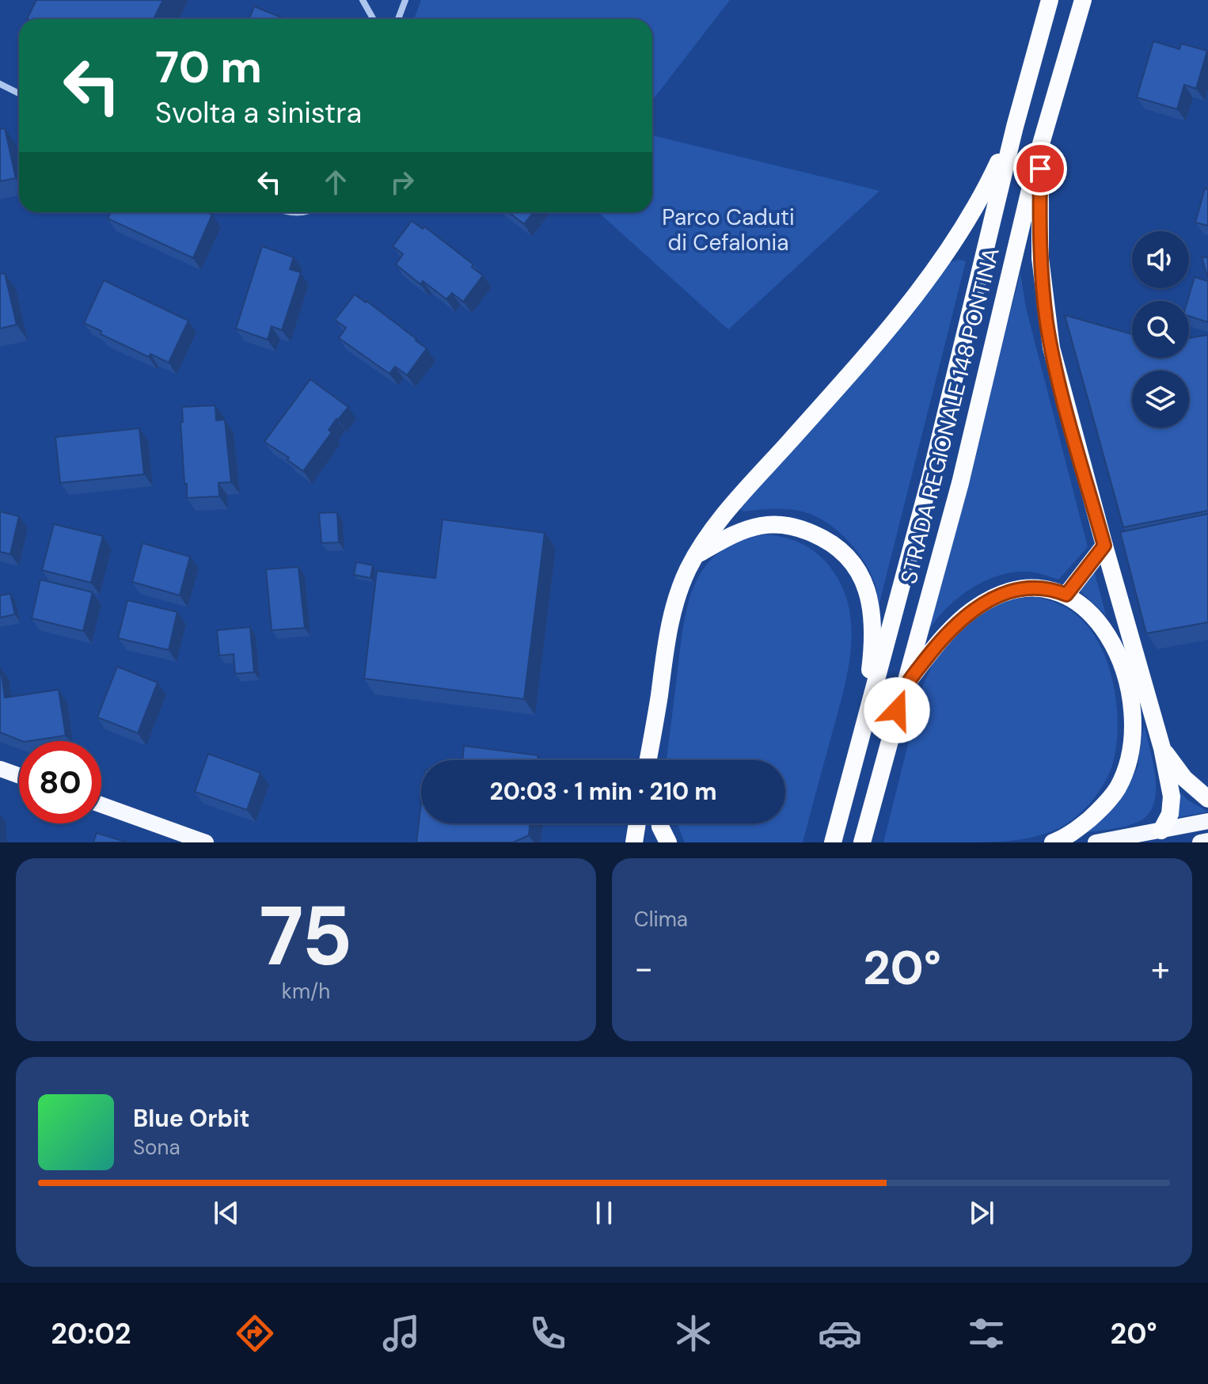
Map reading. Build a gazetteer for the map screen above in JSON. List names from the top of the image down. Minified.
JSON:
{"streets":{"highway":["STRADA REGIONALE 148 PONTINA"]},"parks":["Parco Caduti di Cefalonia"],"page":{"turn":["70 m","Svolta a sinistra"],"limit":"80","trip":"20:03 · 1 min · 210 m","tile":[["75","km/h"],"Clima"],"heat":["−","20°","+"],"song":["Blue Orbit","Sona"],"tabs":["20:02","20°"]}}
